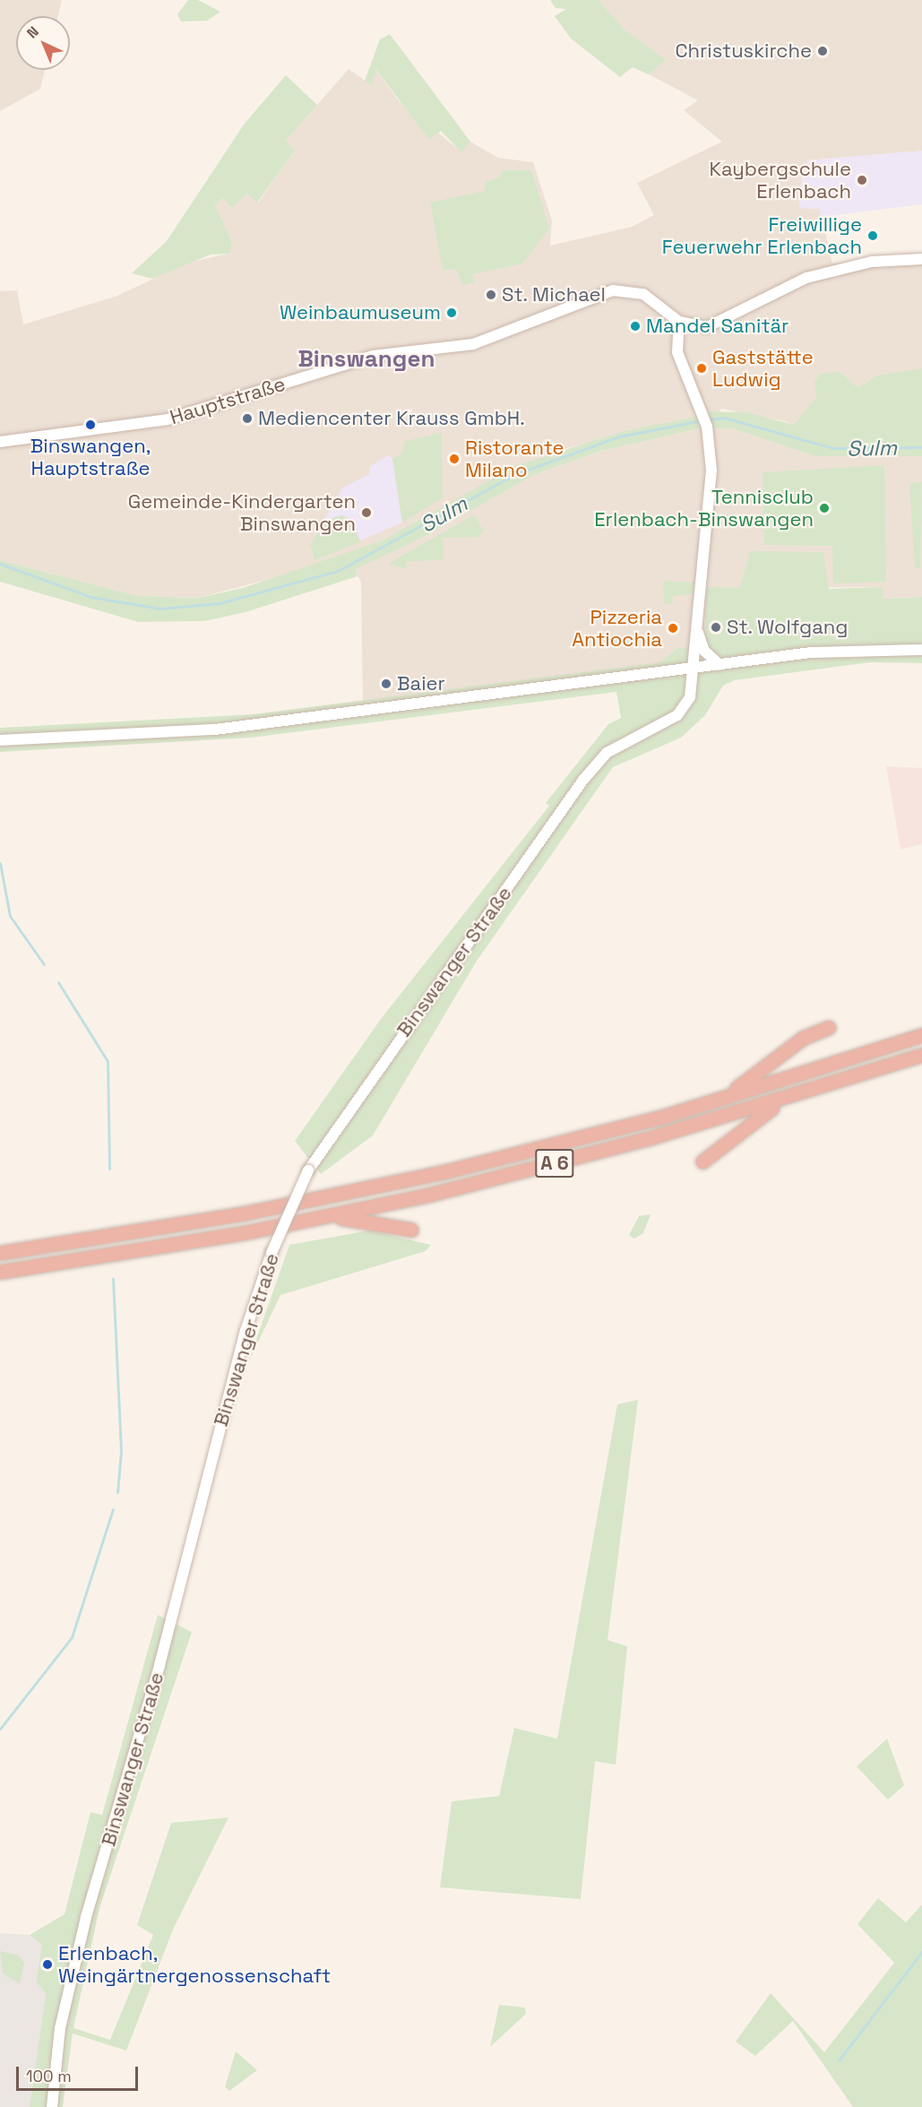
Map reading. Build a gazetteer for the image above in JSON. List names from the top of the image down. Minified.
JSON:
{"streets":{"highway":["A 6"],"main road":["Hauptstraße","Binswanger Straße"]},"crossings":[["Hauptstraße","Binswanger Straße"]],"districts":["Binswangen"],"water":["Sulm"],"places":["Christuskirche","Kaybergschule Erlenbach","Freiwillige Feuerwehr Erlenbach","St. Michael","Weinbaumuseum","Mandel Sanitär","Gaststätte Ludwig","Mediencenter Krauss GmbH.","Binswangen, Hauptstraße","Ristorante Milano","Tennisclub Erlenbach-Binswangen","Gemeinde-Kindergarten Binswangen","St. Wolfgang","Pizzeria Antiochia","Baier","Erlenbach, Weingärtnergenossenschaft"],"scale_bar":"100 m","north":"top left"}
